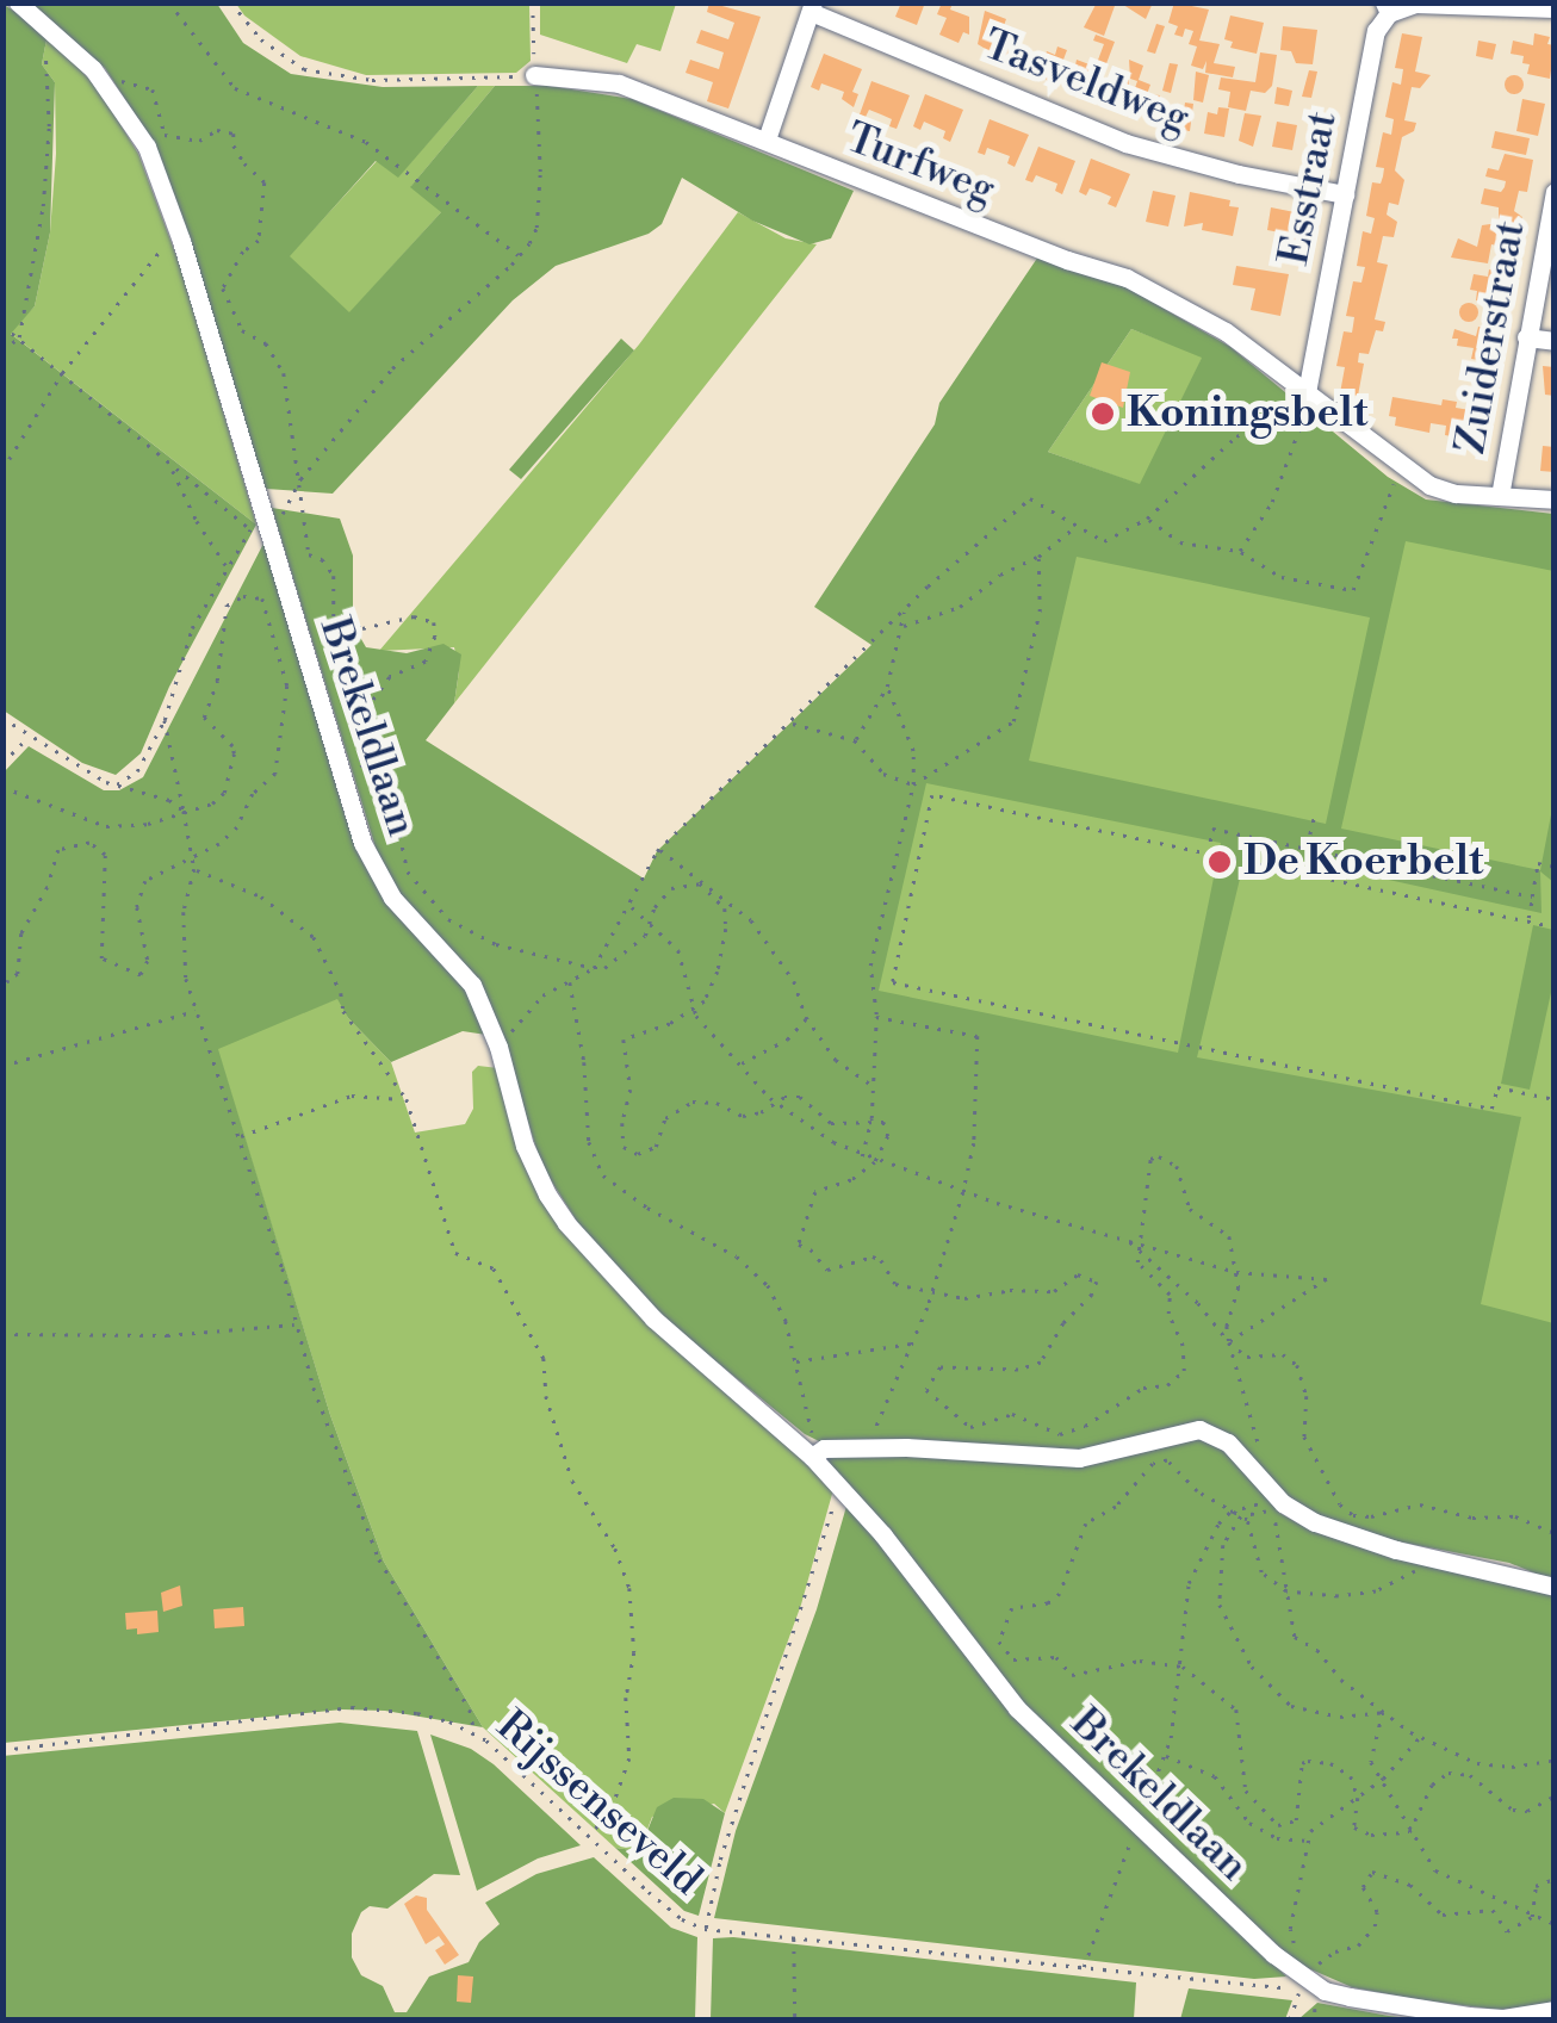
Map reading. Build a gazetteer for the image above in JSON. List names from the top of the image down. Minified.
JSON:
{"streets":{"street":["Tasveldweg","Turfweg","Esstraat","Zuiderstraat","Brekeldlaan"],"path":["Rijssenseveld"]},"crossings":[["Tasveldweg","Esstraat"],["Turfweg","Esstraat"],["Turfweg","Zuiderstraat"],["Brekeldlaan","Rijssenseveld"]],"places":["Koningsbelt","De Koerbelt"]}
